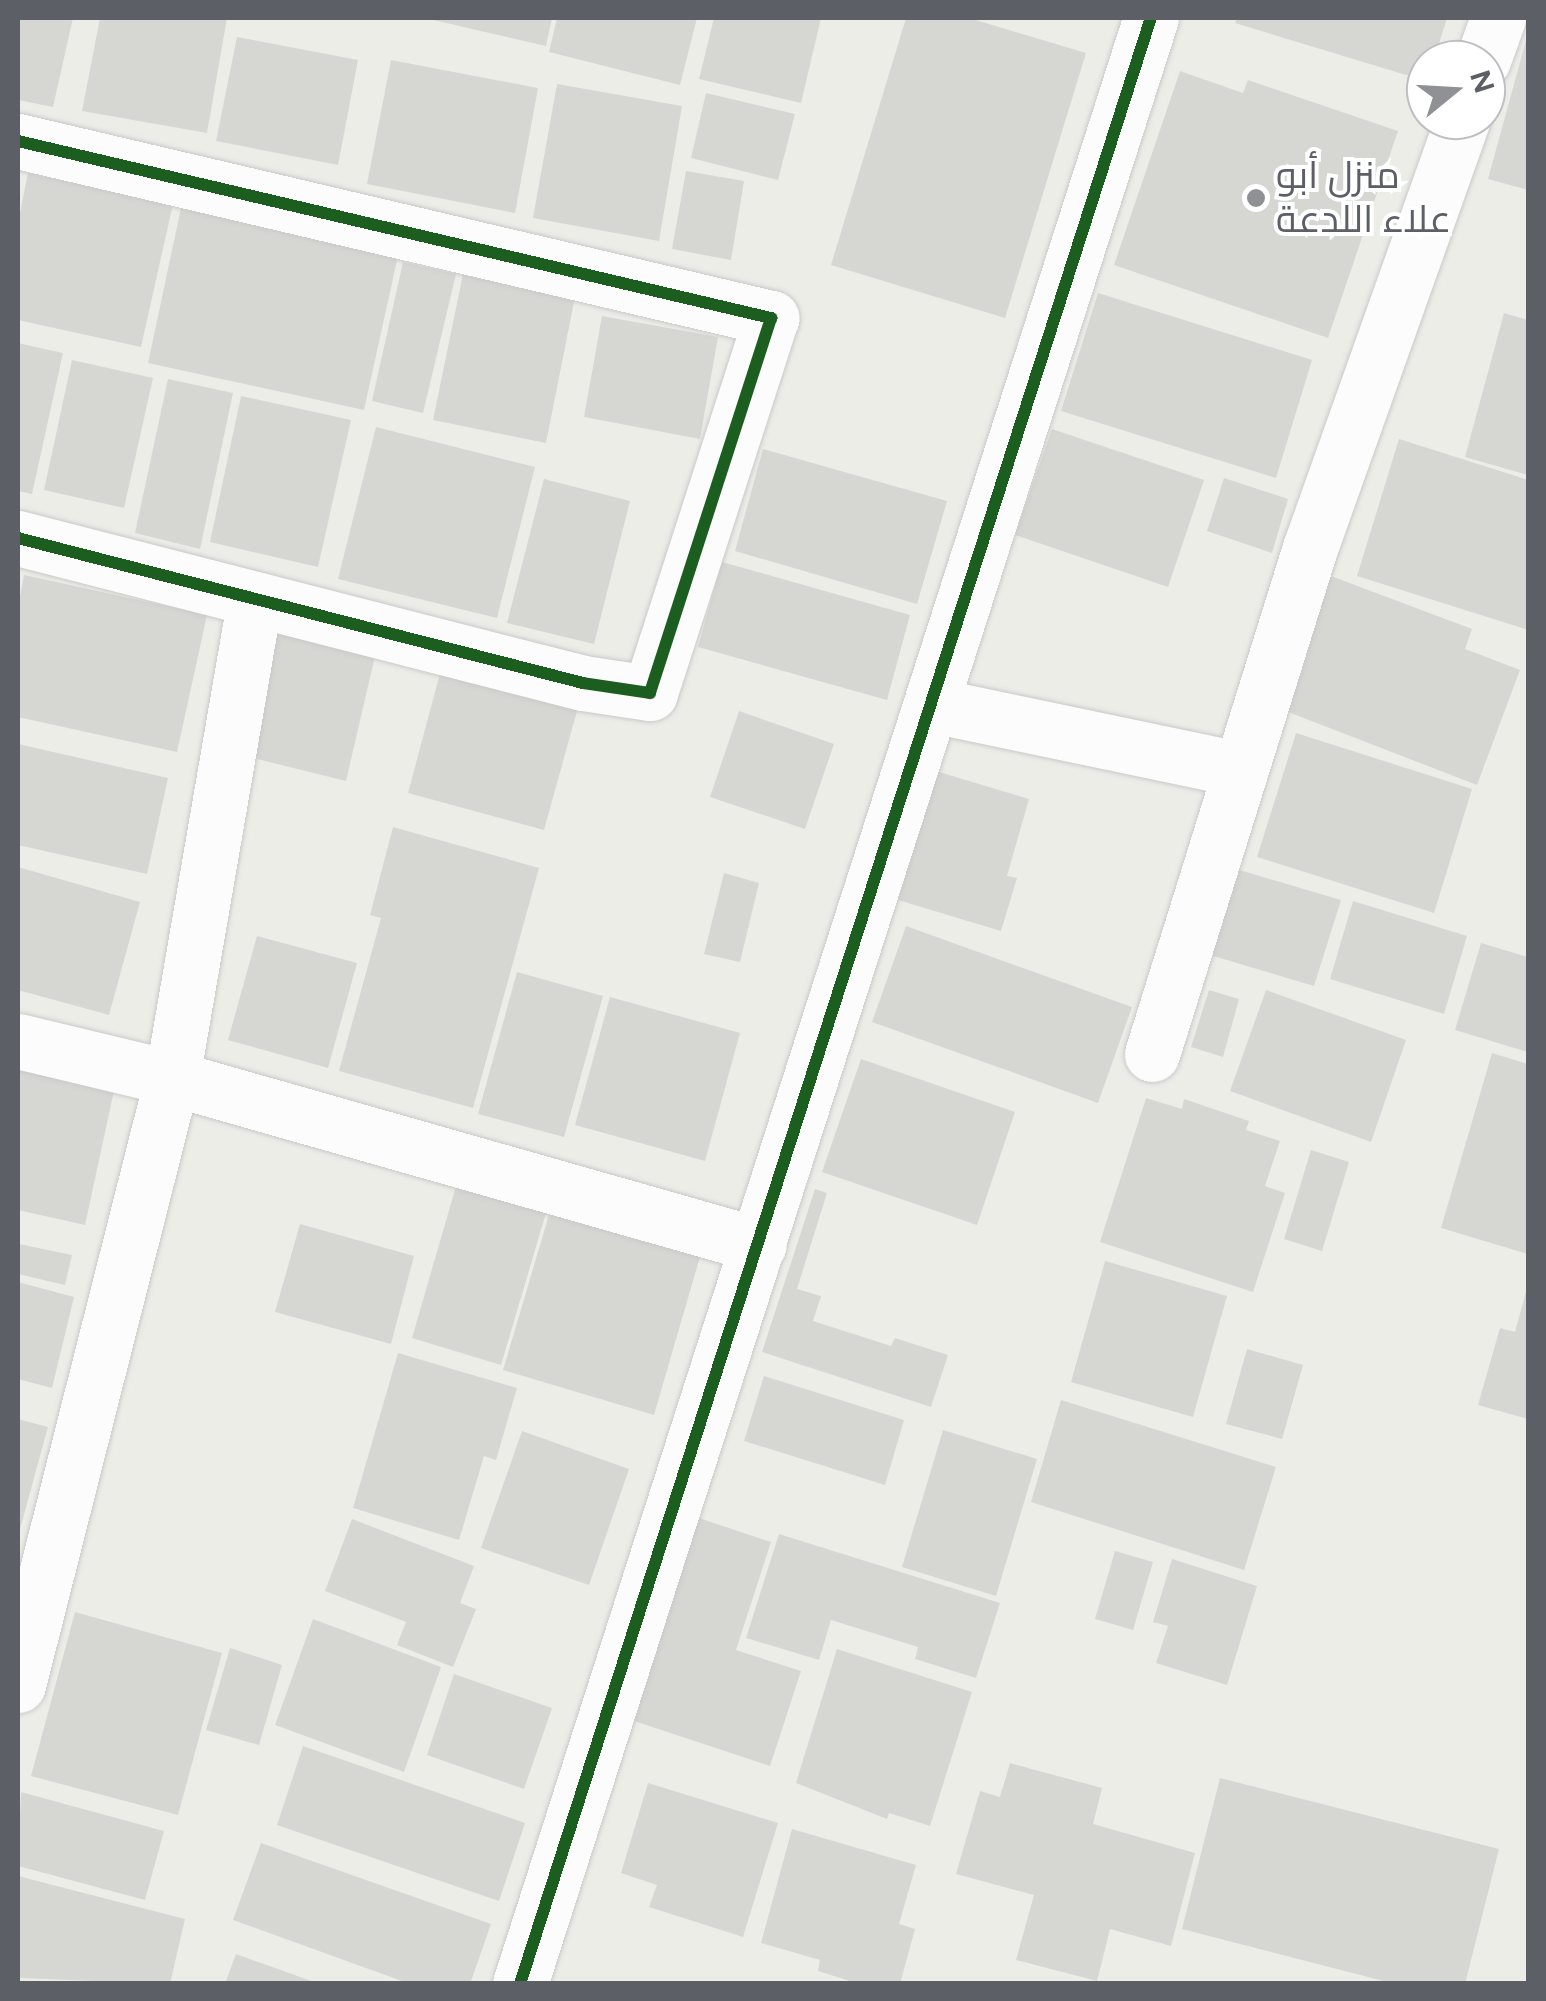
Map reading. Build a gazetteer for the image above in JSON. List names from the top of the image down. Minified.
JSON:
{"places":["منزل أبو علاء اللدعة"],"north":"right"}
